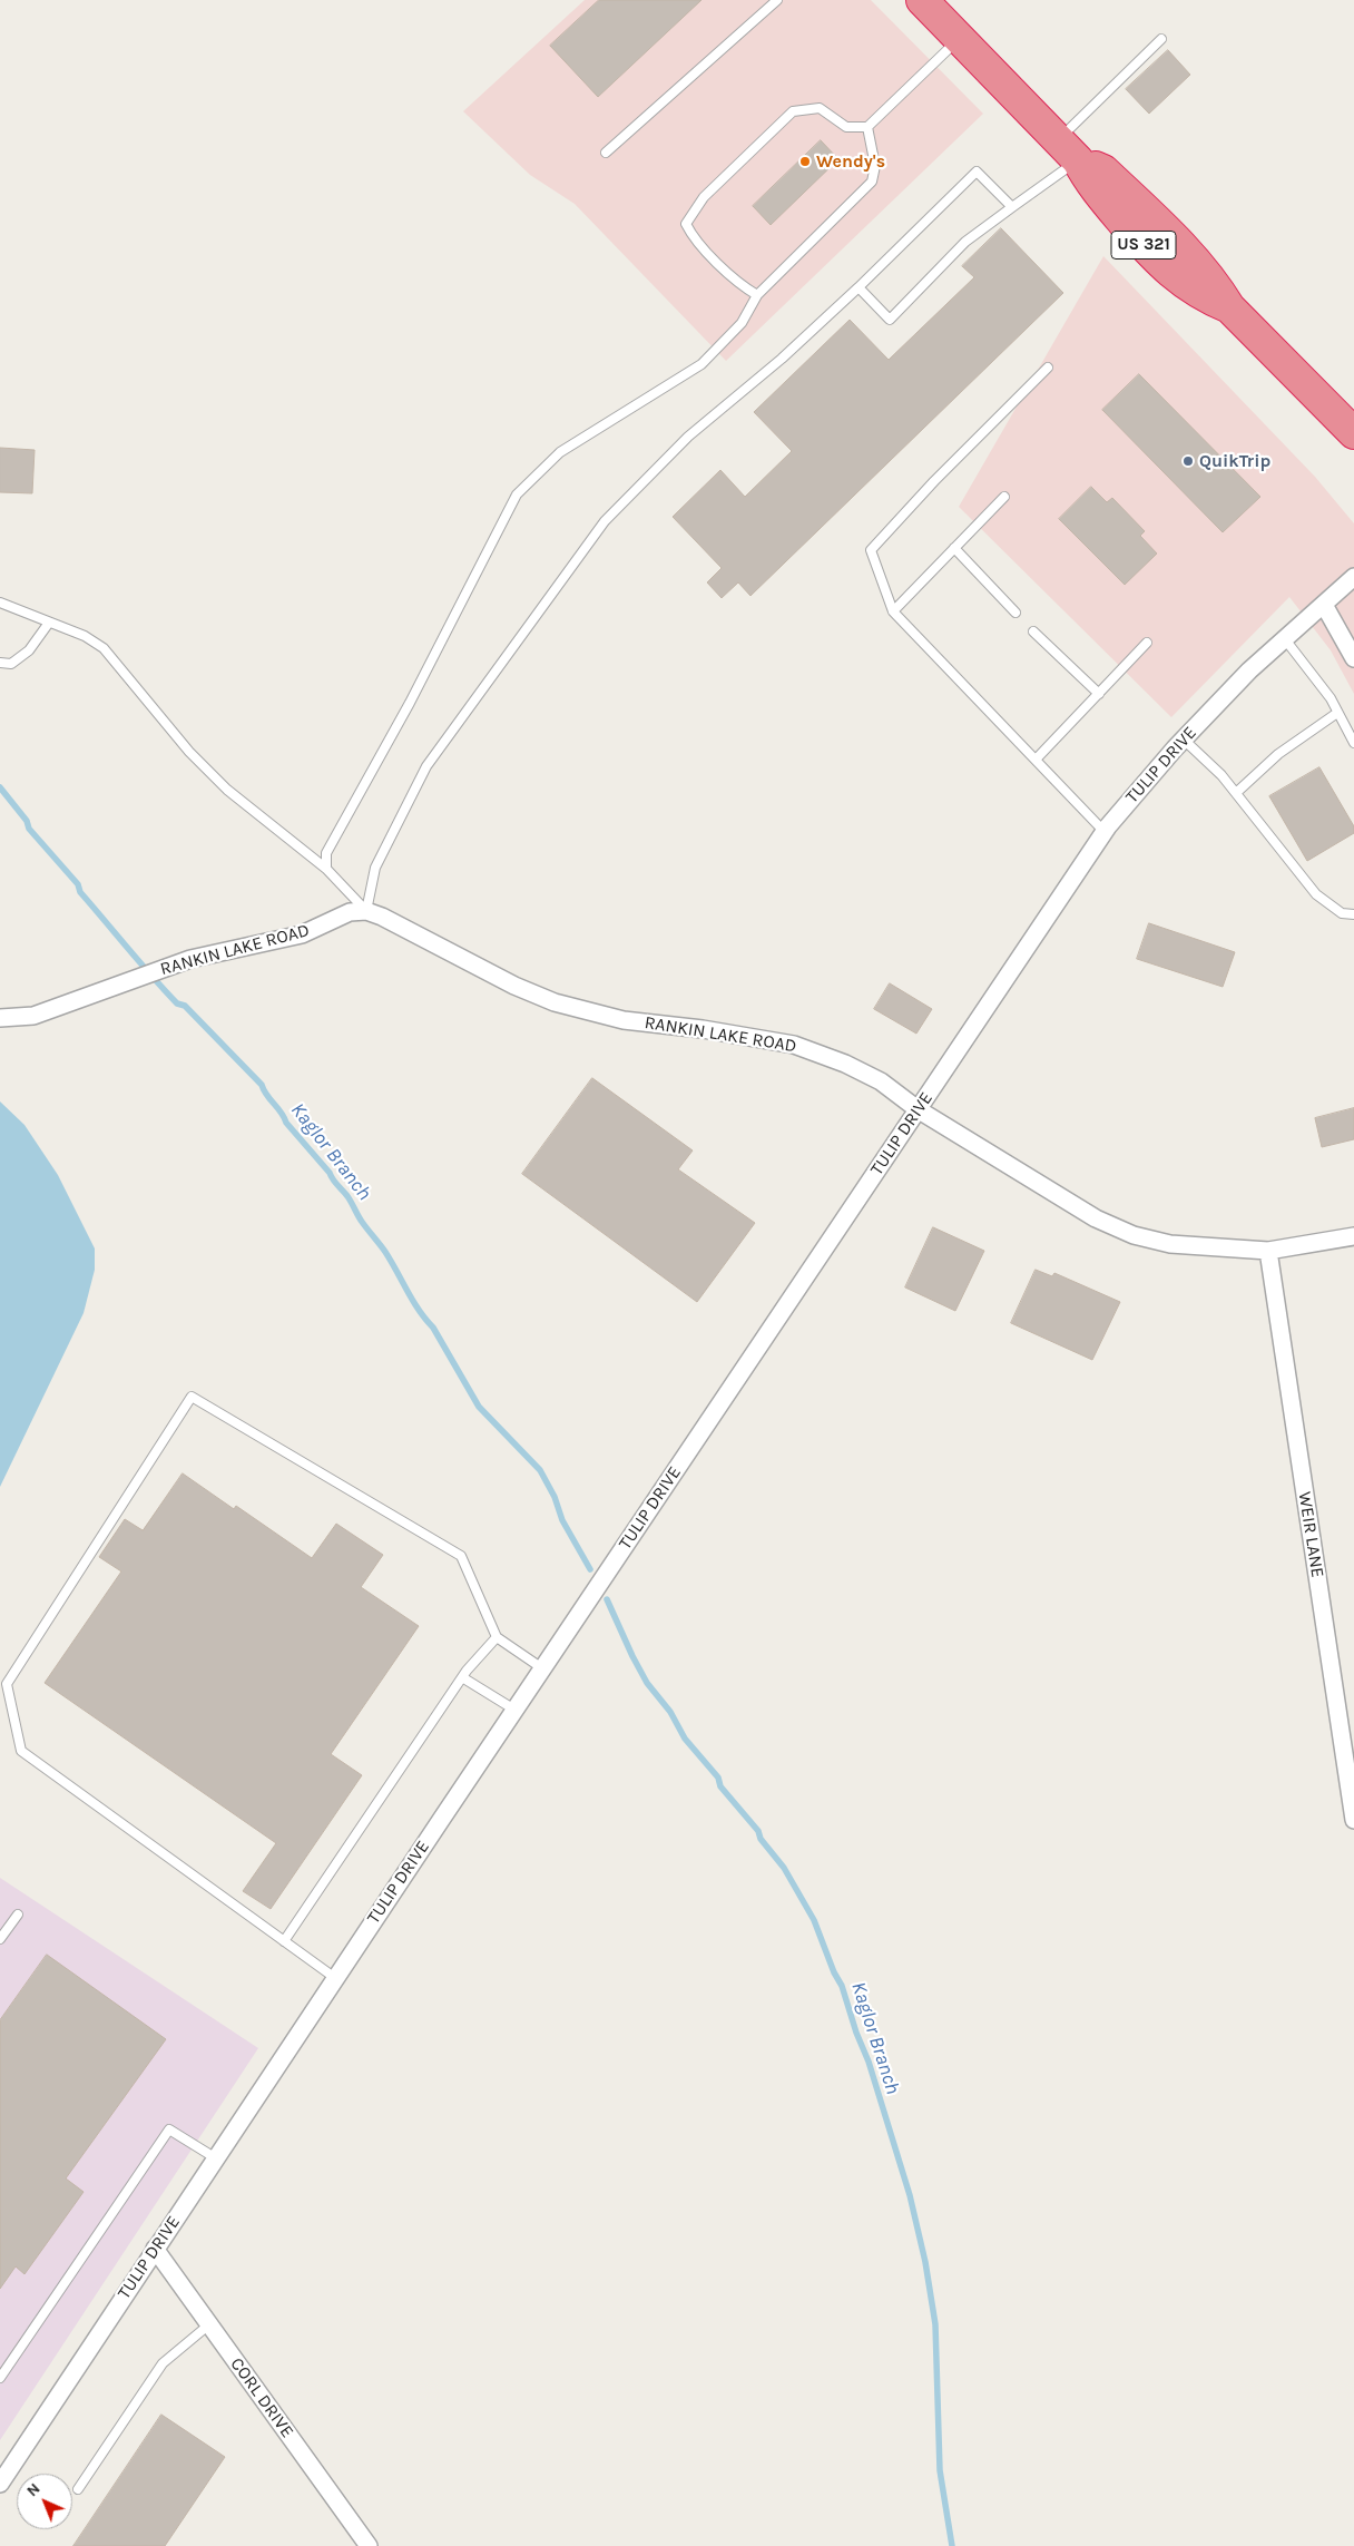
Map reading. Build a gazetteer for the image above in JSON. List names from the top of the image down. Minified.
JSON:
{"streets":{"highway":["US 321"],"street":["TULIP DRIVE","RANKIN LAKE ROAD","WEIR LANE","CORL DRIVE"]},"crossings":[["TULIP DRIVE","RANKIN LAKE ROAD"],["TULIP DRIVE","CORL DRIVE"],["RANKIN LAKE ROAD","WEIR LANE"]],"water":["Kaglor Branch"],"places":["Wendy's","QuikTrip"],"north":"top left"}
